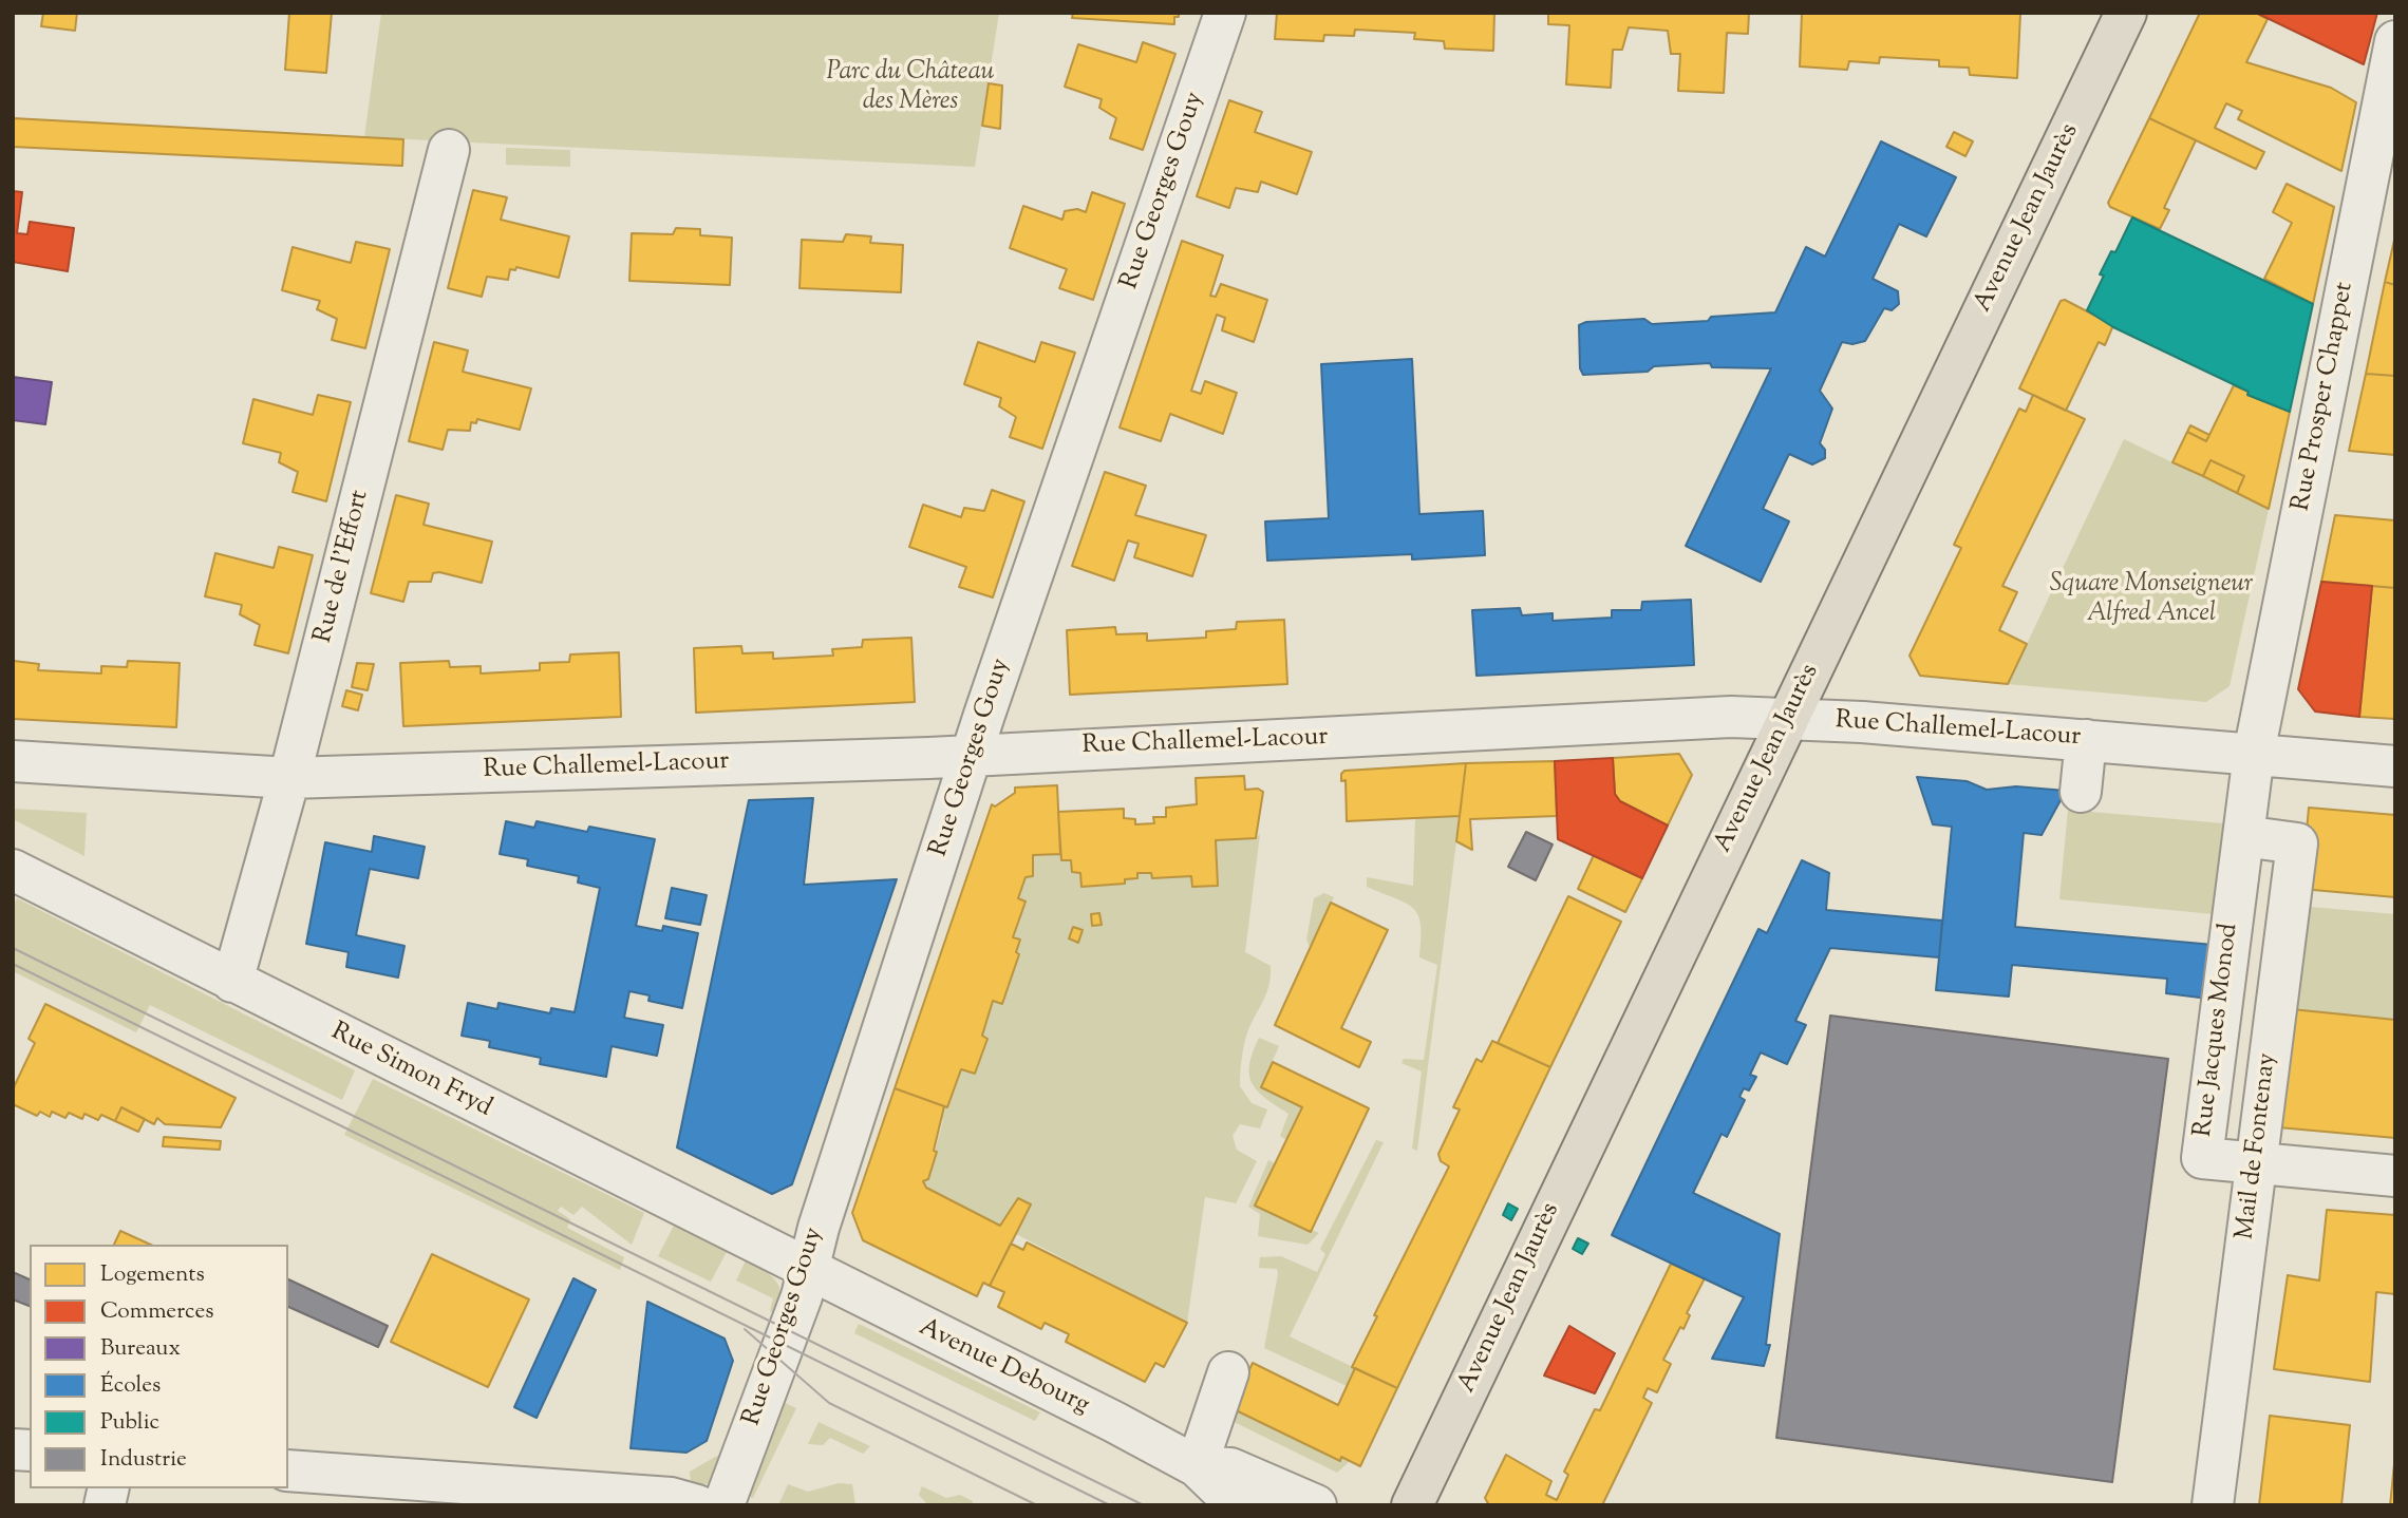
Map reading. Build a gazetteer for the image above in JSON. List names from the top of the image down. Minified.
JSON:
{"streets":{"main road":["Avenue Jean Jaurès"],"street":["Rue Georges Gouy","Rue Prosper Chappet","Rue de l'Effort","Rue Challemel-Lacour","Rue Jacques Monod","Rue Simon Fryd","Mail de Fontenay","Avenue Debourg"]},"crossings":[["Rue Georges Gouy","Rue Challemel-Lacour"],["Rue Georges Gouy","Rue Simon Fryd"],["Rue Georges Gouy","Avenue Debourg"],["Avenue Jean Jaurès","Rue Challemel-Lacour"],["Rue Prosper Chappet","Rue Challemel-Lacour"],["Rue Prosper Chappet","Rue Jacques Monod"],["Rue de l'Effort","Rue Challemel-Lacour"],["Rue de l'Effort","Rue Simon Fryd"],["Rue Challemel-Lacour","Rue Jacques Monod"],["Rue Jacques Monod","Mail de Fontenay"],["Rue Simon Fryd","Avenue Debourg"]],"parks":["Parc du Château des Mères","Square Monseigneur Alfred Ancel"],"legend":["Logements","Commerces","Bureaux","Écoles","Public","Industrie"]}
